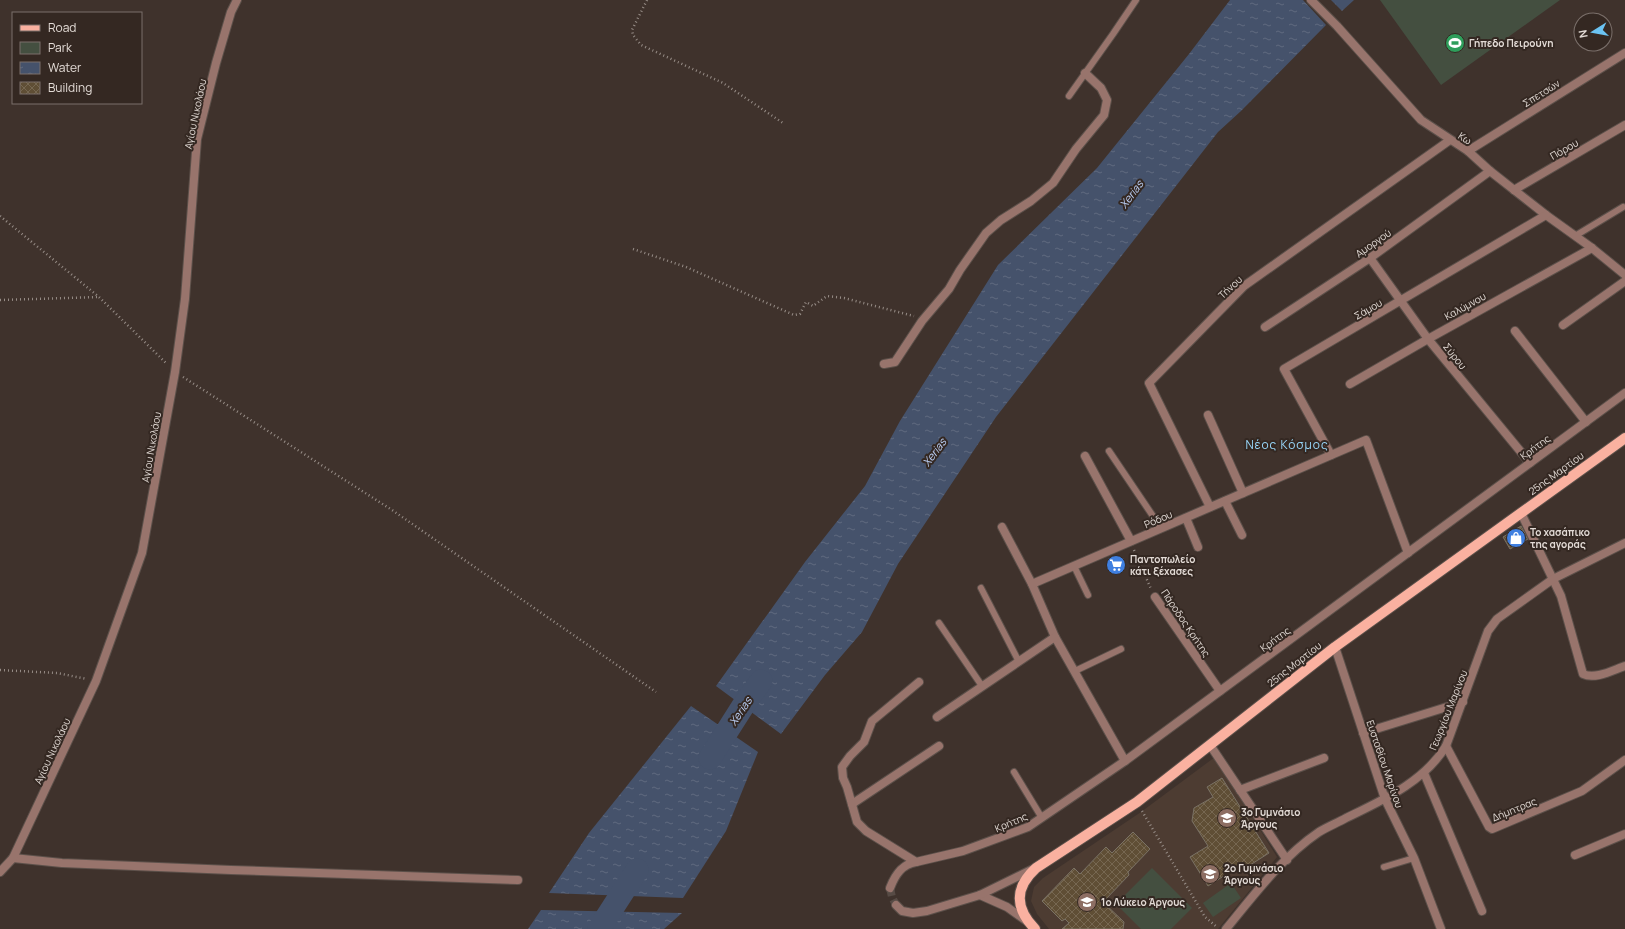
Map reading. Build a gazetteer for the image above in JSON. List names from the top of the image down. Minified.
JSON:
{"streets":{"main road":["25ης Μαρτίου"],"street":["Σπετσών","Αγίου Νικολάου","Κω","Πόρου","Αμοργού","Τήνου","Καλύμνου","Σάμου","Σύρου","Κρήτης","Ρόδου","Πάροδος Κρήτης","Γεωργίου Μαρίνου","Ευσταθίου Μαρίνου","Δήμητρας"]},"crossings":[["Σπετσών","Κω"],["Κω","Πόρου"],["Κω","Αμοργού"],["Κω","Τήνου"],["Κω","Καλύμνου"],["Κω","Σάμου"],["Αμοργού","Σύρου"],["Τήνου","Ρόδου"],["Καλύμνου","Σύρου"],["Σάμου","Σύρου"],["Σάμου","Ρόδου"],["Σύρου","Κρήτης"],["Κρήτης","Ρόδου"],["Κρήτης","Πάροδος Κρήτης"],["25ης Μαρτίου","Ευσταθίου Μαρίνου"],["Ρόδου","Πάροδος Κρήτης"],["Γεωργίου Μαρίνου","Ευσταθίου Μαρίνου"],["Γεωργίου Μαρίνου","Δήμητρας"]],"districts":["Νέος Κόσμος"],"water":["Xerias"],"places":{"sports":["Γήπεδο Πειρούνη"],"shop":["Το χασάπικο της αγοράς"],"supermarket":["Παντοπωλείο κάτι ξέχασες"],"school or university":["3ο Γυμνάσιο Άργους","2ο Γυμνάσιο Άργους","1ο Λύκειο Άργους"]},"legend":["Road","Park","Water","Building"],"north":"left"}
